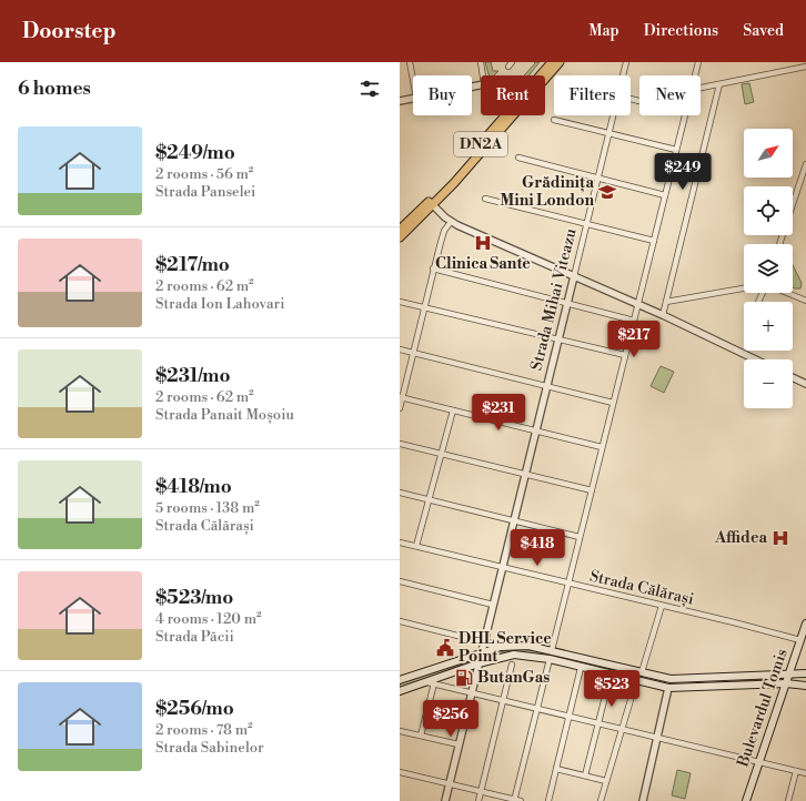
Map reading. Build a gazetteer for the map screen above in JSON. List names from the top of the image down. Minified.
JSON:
{"streets":{"main road":["DN2A","Bulevardul Tomis"],"street":["Strada Mihai Viteazu","Strada Călărași"]},"crossings":[["Strada Mihai Viteazu","Strada Călărași"],["Strada Călărași","Bulevardul Tomis"]],"places":{"school or university":["Grădinița Mini London"],"hospital":["Clinica Sante","Affidea"],"public building":["DHL Service Point"],"fuel station":["ButanGas"]},"north":"top right","page":{"header":"Doorstep","nav":["Map","Directions","Saved"],"heading":"6 homes","chip":["Buy","Rent","Filters","New"],"list":[{"name":"$249/mo","note":"2 rooms · 56 m² · Strada Panselei"},{"name":"$217/mo","note":"2 rooms · 62 m² · Strada Ion Lahovari"},{"name":"$231/mo","note":"2 rooms · 62 m² · Strada Panait Moșoiu"},{"name":"$418/mo","note":"5 rooms · 138 m² · Strada Călărași"},{"name":"$523/mo","note":"4 rooms · 120 m² · Strada Păcii"},{"name":"$256/mo","note":"2 rooms · 78 m² · Strada Sabinelor"}],"map_buttons":["+","−"],"price":["$249","$217","$231","$418","$523","$256"]}}
